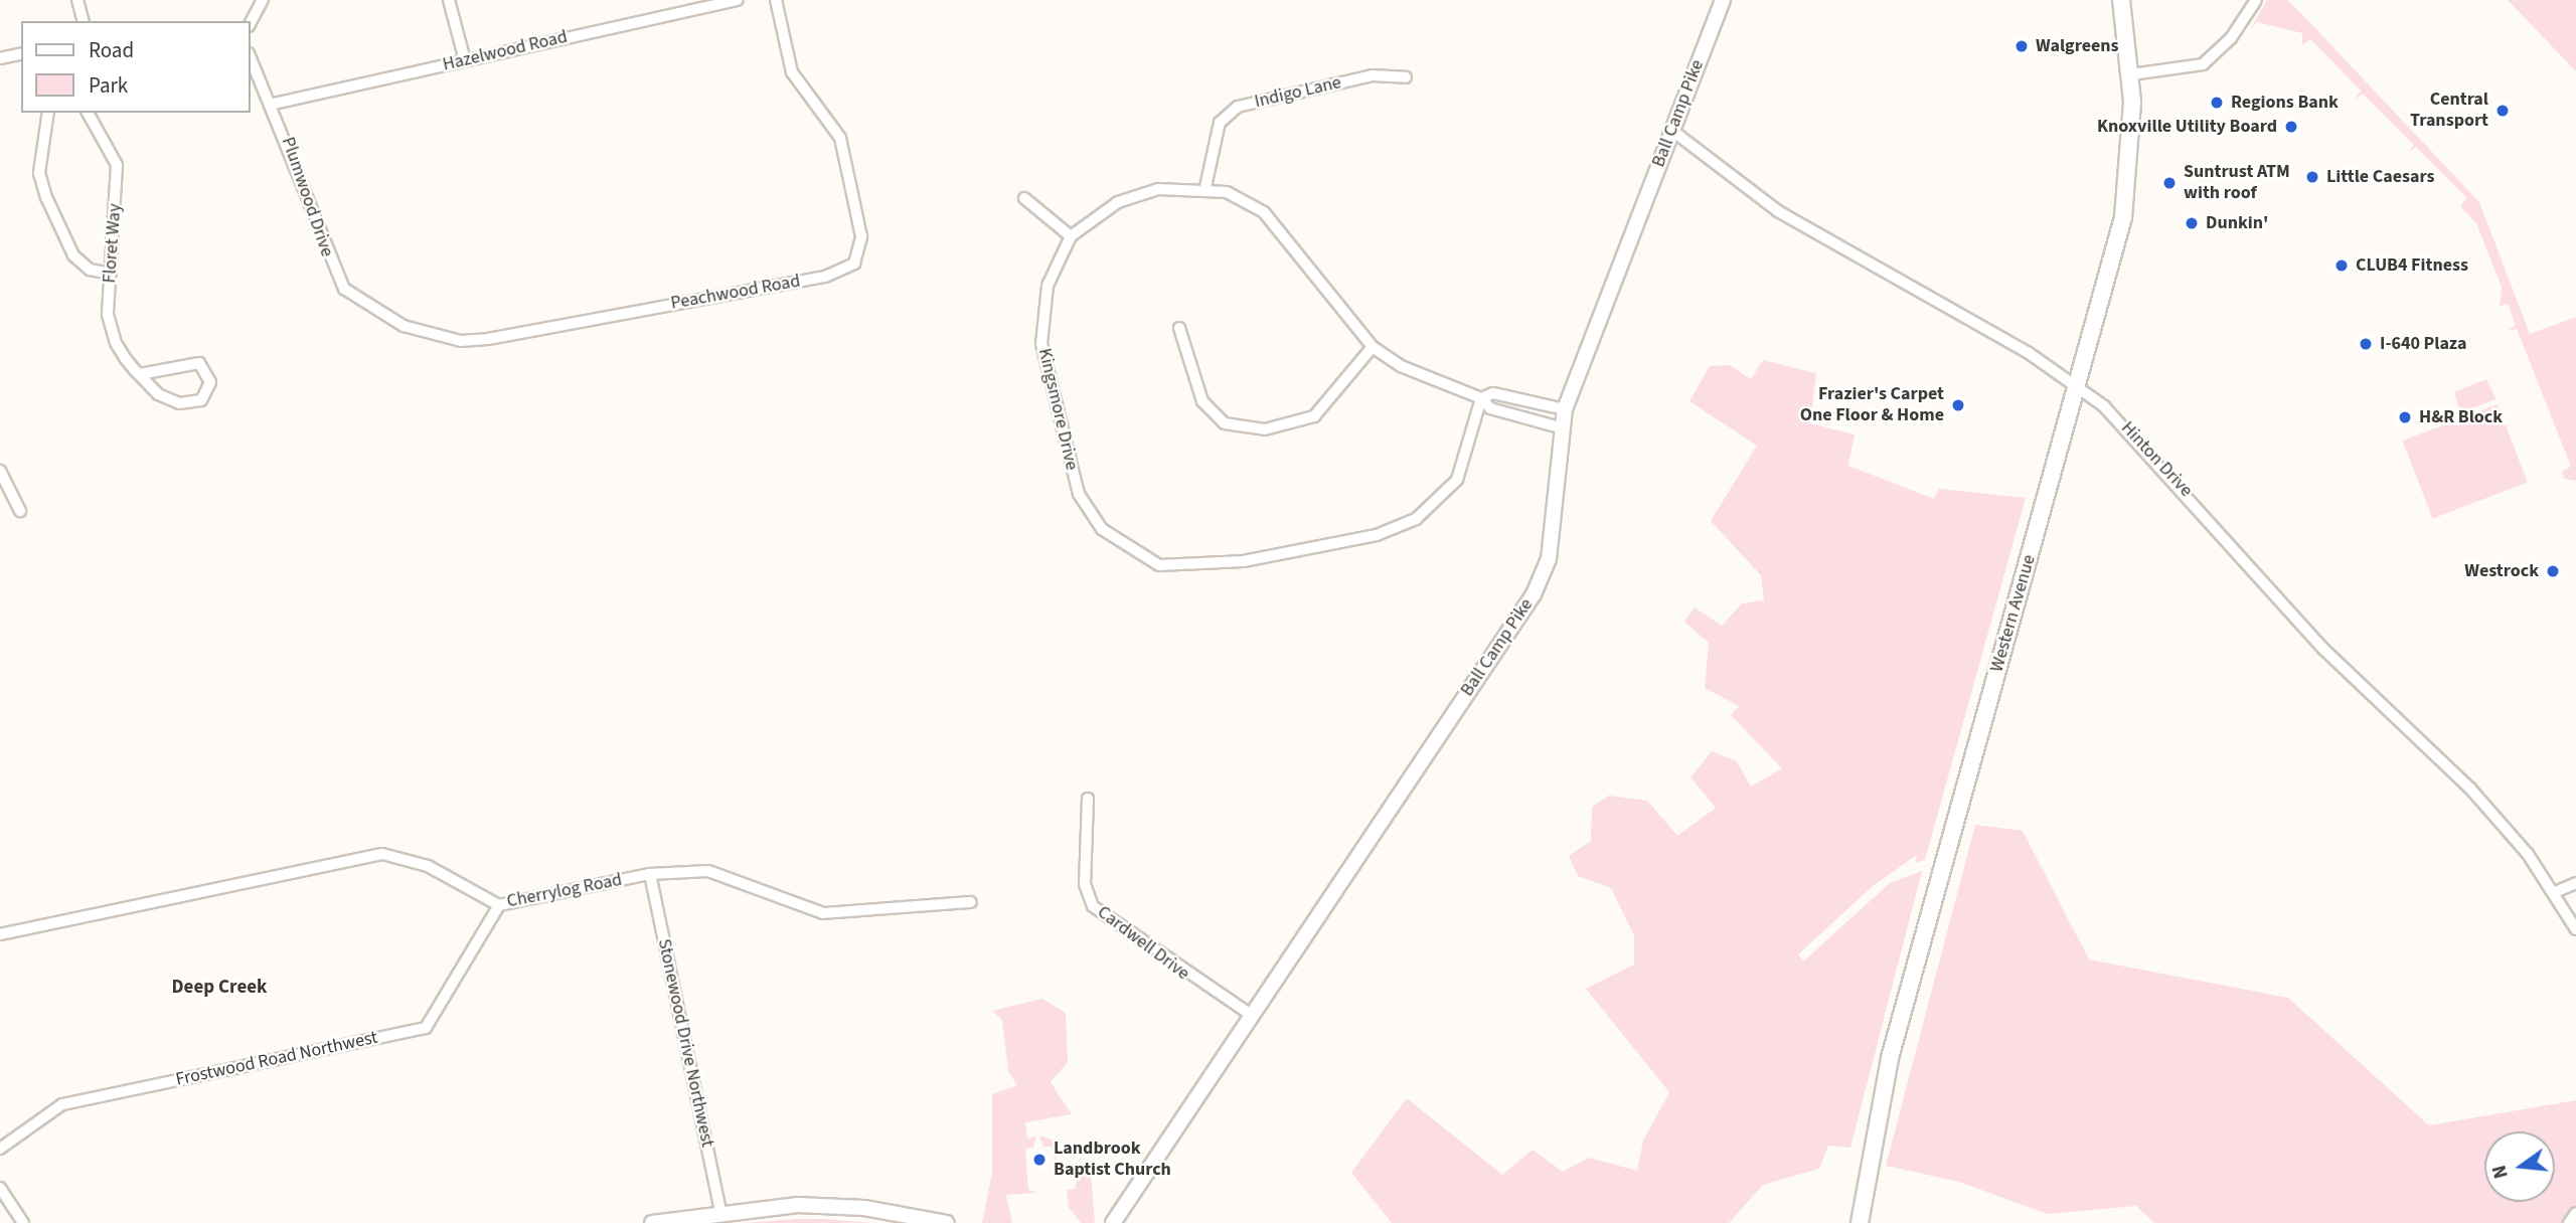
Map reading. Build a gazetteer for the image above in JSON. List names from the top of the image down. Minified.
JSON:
{"streets":{"main road":["Western Avenue"],"street":["Hazelwood Road","Indigo Lane","Ball Camp Pike","Plumwood Drive","Floret Way","Peachwood Road","Kingsmore Drive","Hinton Drive","Cherrylog Road","Cardwell Drive","Stonewood Drive Northwest","Frostwood Road Northwest"]},"crossings":[["Hazelwood Road","Plumwood Drive"],["Ball Camp Pike","Hinton Drive"],["Ball Camp Pike","Cardwell Drive"],["Plumwood Drive","Peachwood Road"],["Hinton Drive","Western Avenue"],["Cherrylog Road","Stonewood Drive Northwest"],["Cherrylog Road","Frostwood Road Northwest"]],"districts":["Deep Creek"],"places":["Walgreens","Regions Bank","Central Transport","Knoxville Utility Board","Little Caesars","Suntrust ATM with roof","Dunkin'","CLUB4 Fitness","I-640 Plaza","Frazier's Carpet One Floor & Home","H&R Block","Westrock","Landbrook Baptist Church"],"legend":["Road","Park"],"north":"left"}
